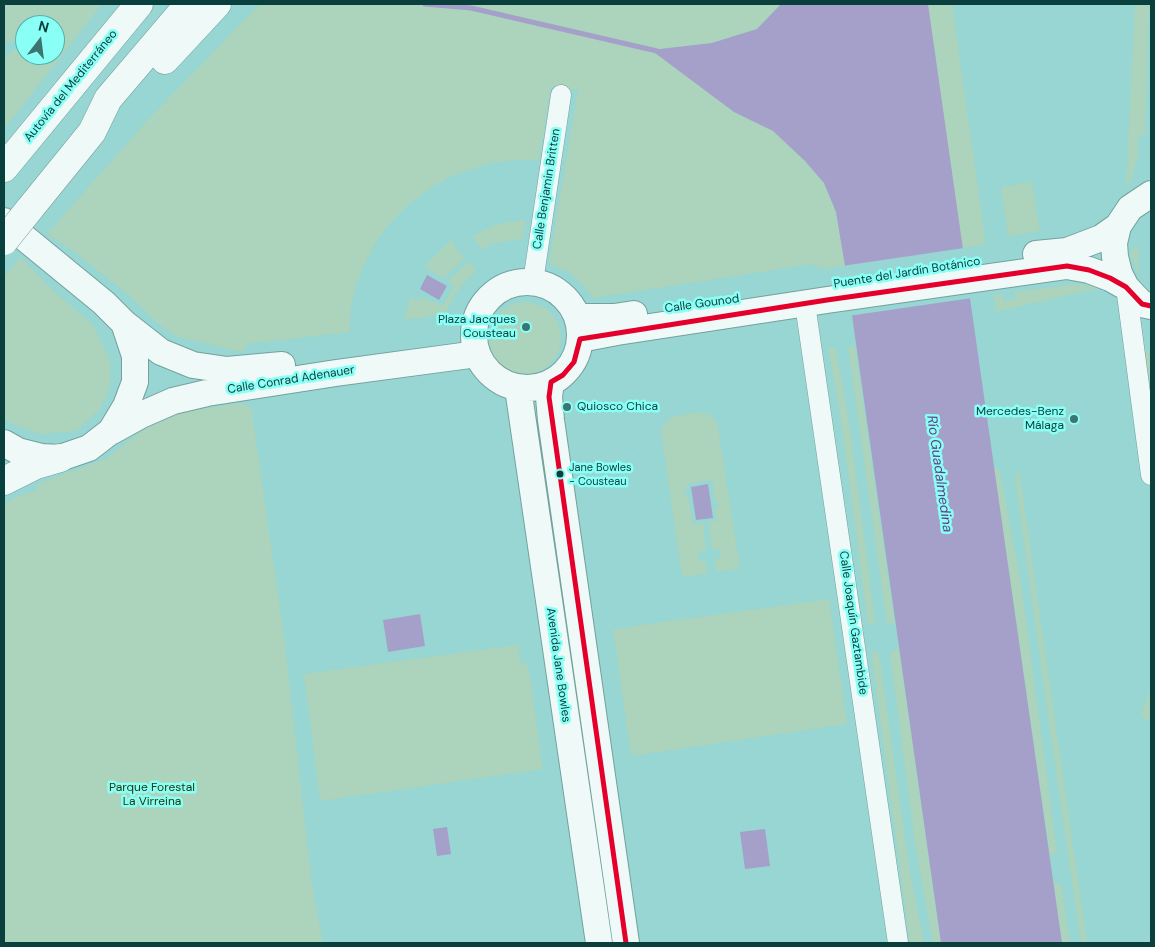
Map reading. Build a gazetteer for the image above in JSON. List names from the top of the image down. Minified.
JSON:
{"streets":{"highway":["Autovía del Mediterráneo"],"main road":["Puente del Jardín Botánico","Calle Gounod","Calle Conrad Adenauer","Avenida Jane Bowles"],"street":["Calle Benjamin Britten","Calle Joaquín Gaztambide"]},"crossings":[["Calle Benjamin Britten","Calle Gounod"],["Calle Benjamin Britten","Calle Conrad Adenauer"],["Calle Benjamin Britten","Avenida Jane Bowles"],["Puente del Jardín Botánico","Calle Gounod"],["Puente del Jardín Botánico","Calle Joaquín Gaztambide"],["Calle Gounod","Calle Conrad Adenauer"],["Calle Gounod","Calle Joaquín Gaztambide"],["Calle Gounod","Avenida Jane Bowles"],["Calle Conrad Adenauer","Avenida Jane Bowles"]],"water":["Río Guadalmedina"],"parks":["Parque Forestal La Virreina"],"places":["Plaza Jacques Cousteau","Quiosco Chica","Mercedes-Benz Málaga","Jane Bowles - Cousteau"],"north":"top"}
